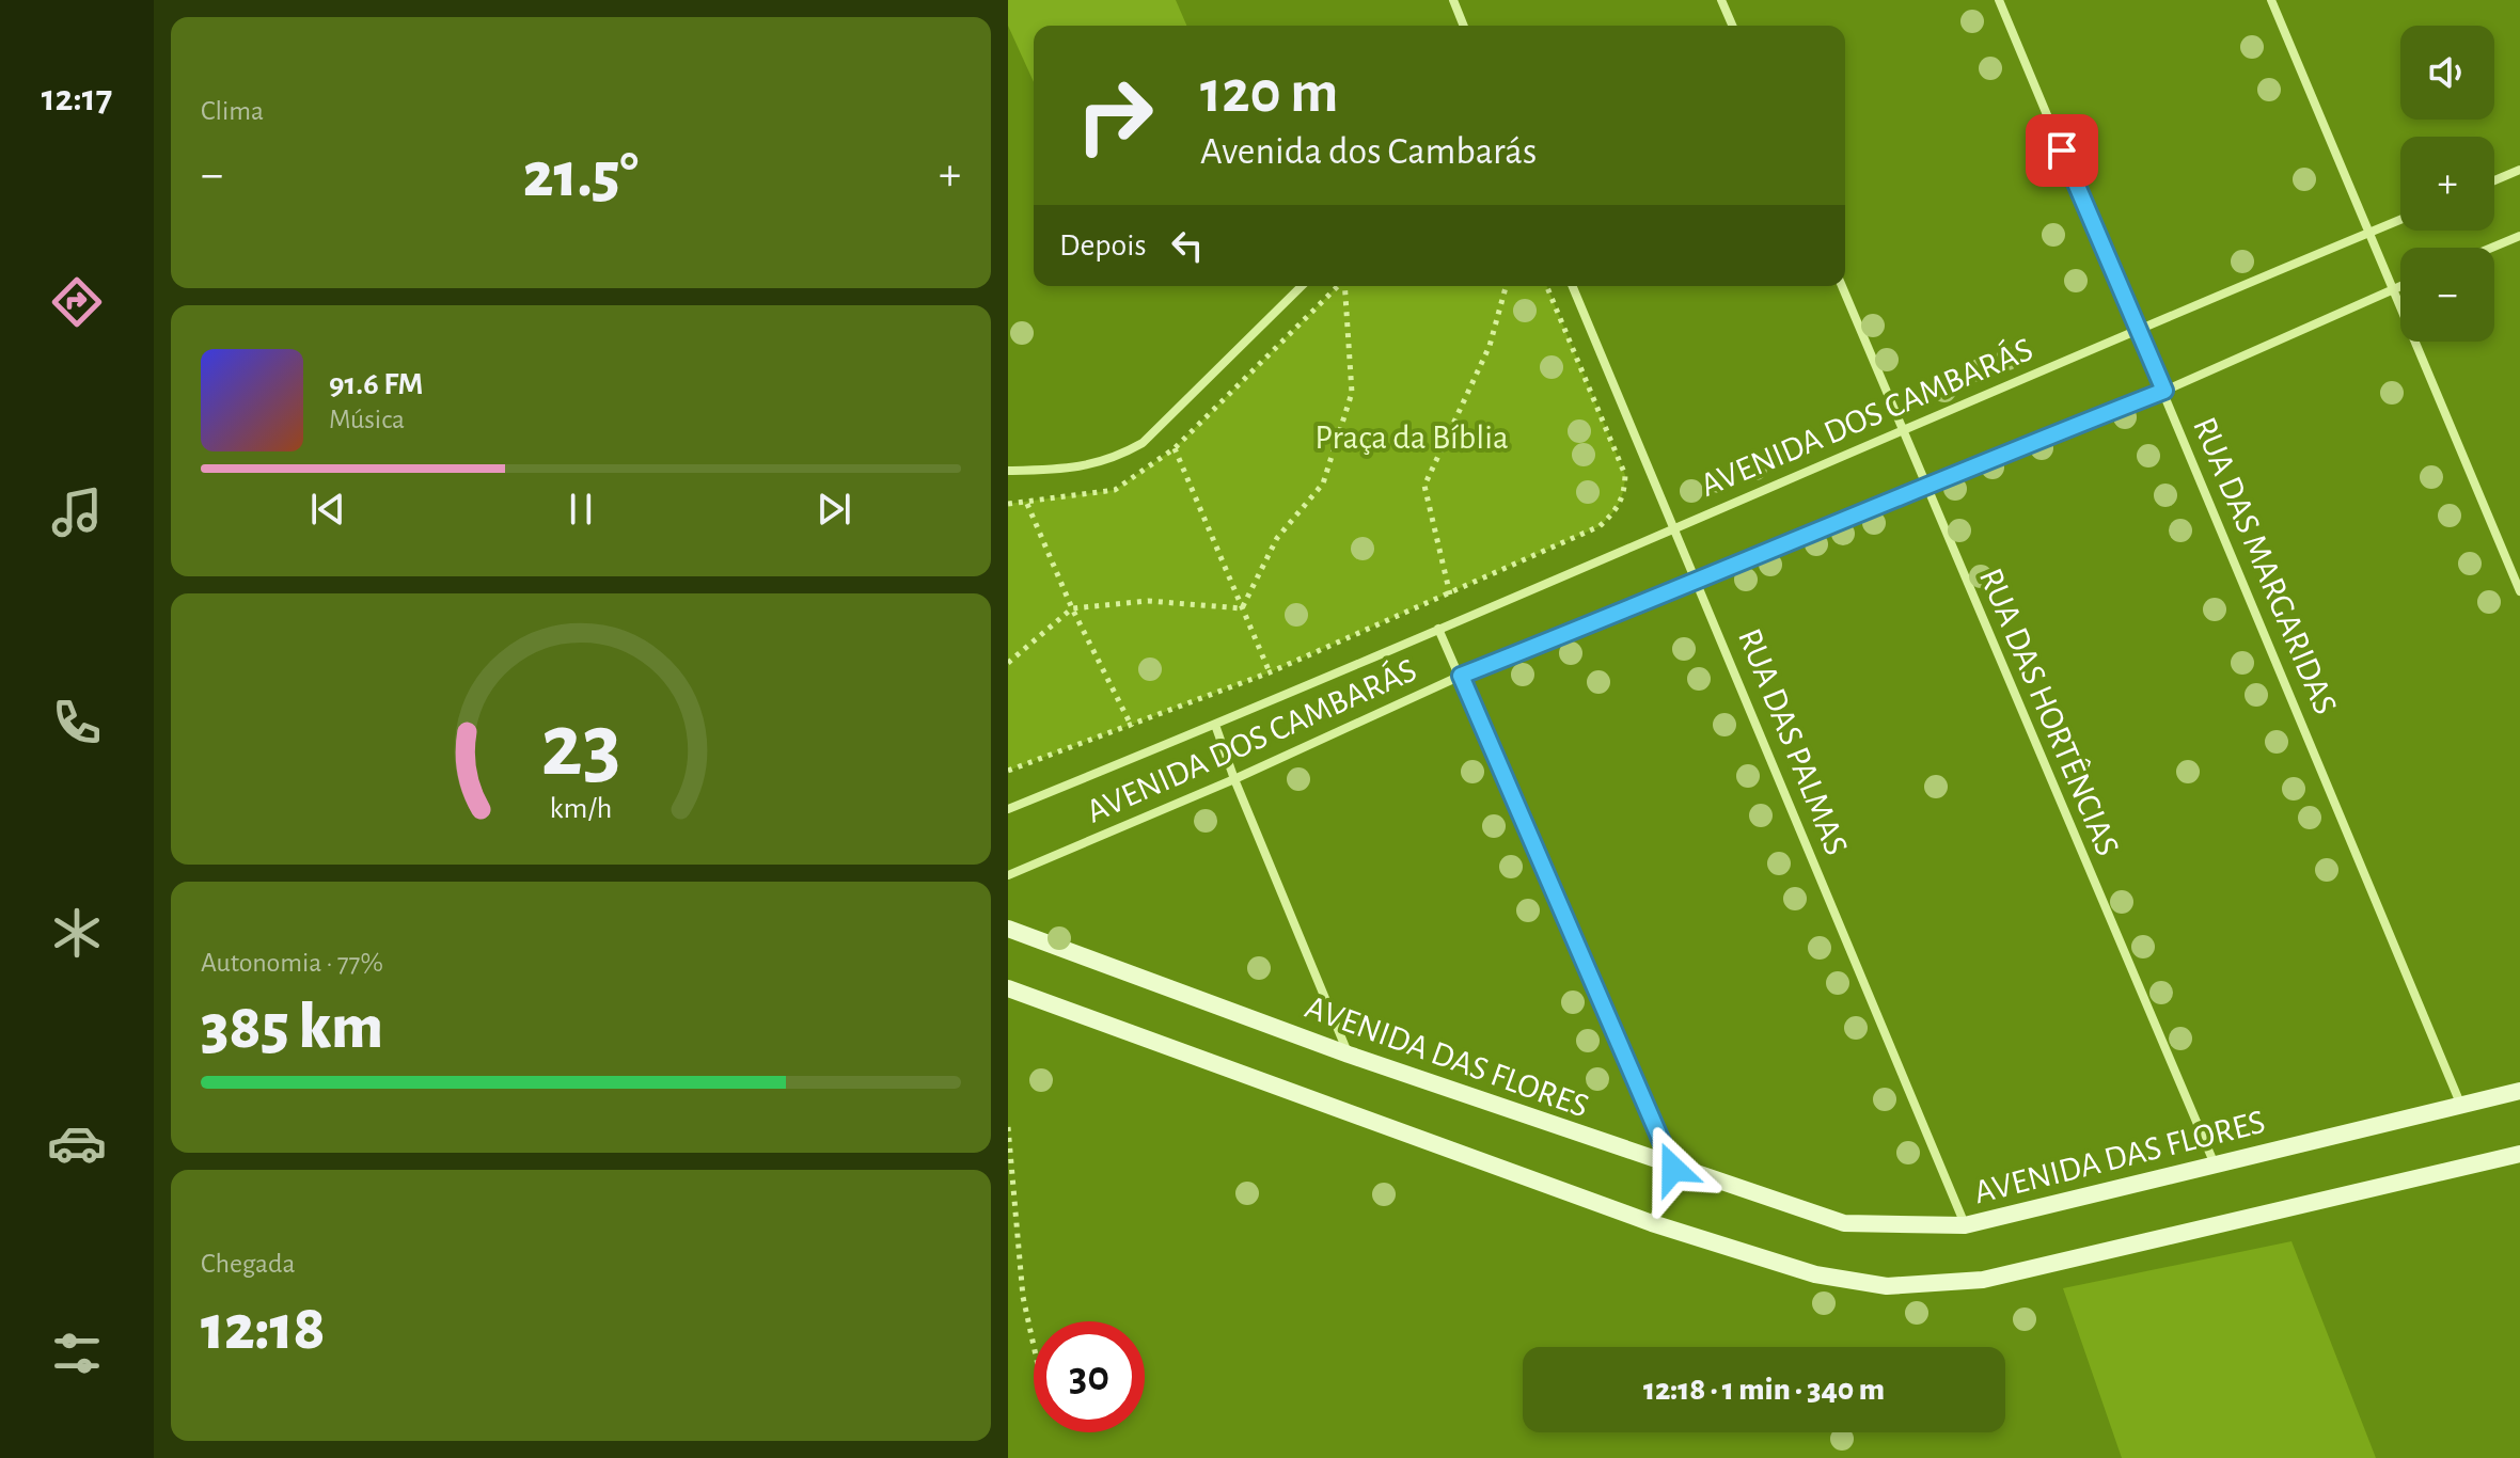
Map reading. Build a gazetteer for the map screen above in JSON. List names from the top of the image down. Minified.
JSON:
{"streets":{"main road":["AVENIDA DAS FLORES"],"street":["AVENIDA DOS CAMBARÁS","RUA DAS MARGARIDAS","RUA DAS HORTÊNCIAS","RUA DAS PALMAS"]},"crossings":[["AVENIDA DOS CAMBARÁS","RUA DAS MARGARIDAS"],["AVENIDA DOS CAMBARÁS","RUA DAS HORTÊNCIAS"],["AVENIDA DOS CAMBARÁS","RUA DAS PALMAS"],["RUA DAS MARGARIDAS","AVENIDA DAS FLORES"],["RUA DAS HORTÊNCIAS","AVENIDA DAS FLORES"],["RUA DAS PALMAS","AVENIDA DAS FLORES"]],"parks":["Praça da Bíblia"],"page":{"tabs":"12:17","tile":["Clima",["Autonomia · 77%","385 km"],["Chegada","12:18"]],"map_buttons":["+","−"],"turn":["120 m","Avenida dos Cambarás"],"heat":["−","21.5°","+"],"then":"Depois","song":["91.6 FM","Música"],"limit":"30","trip":"12:18 · 1 min · 340 m","gauge":["23","km/h"]}}
